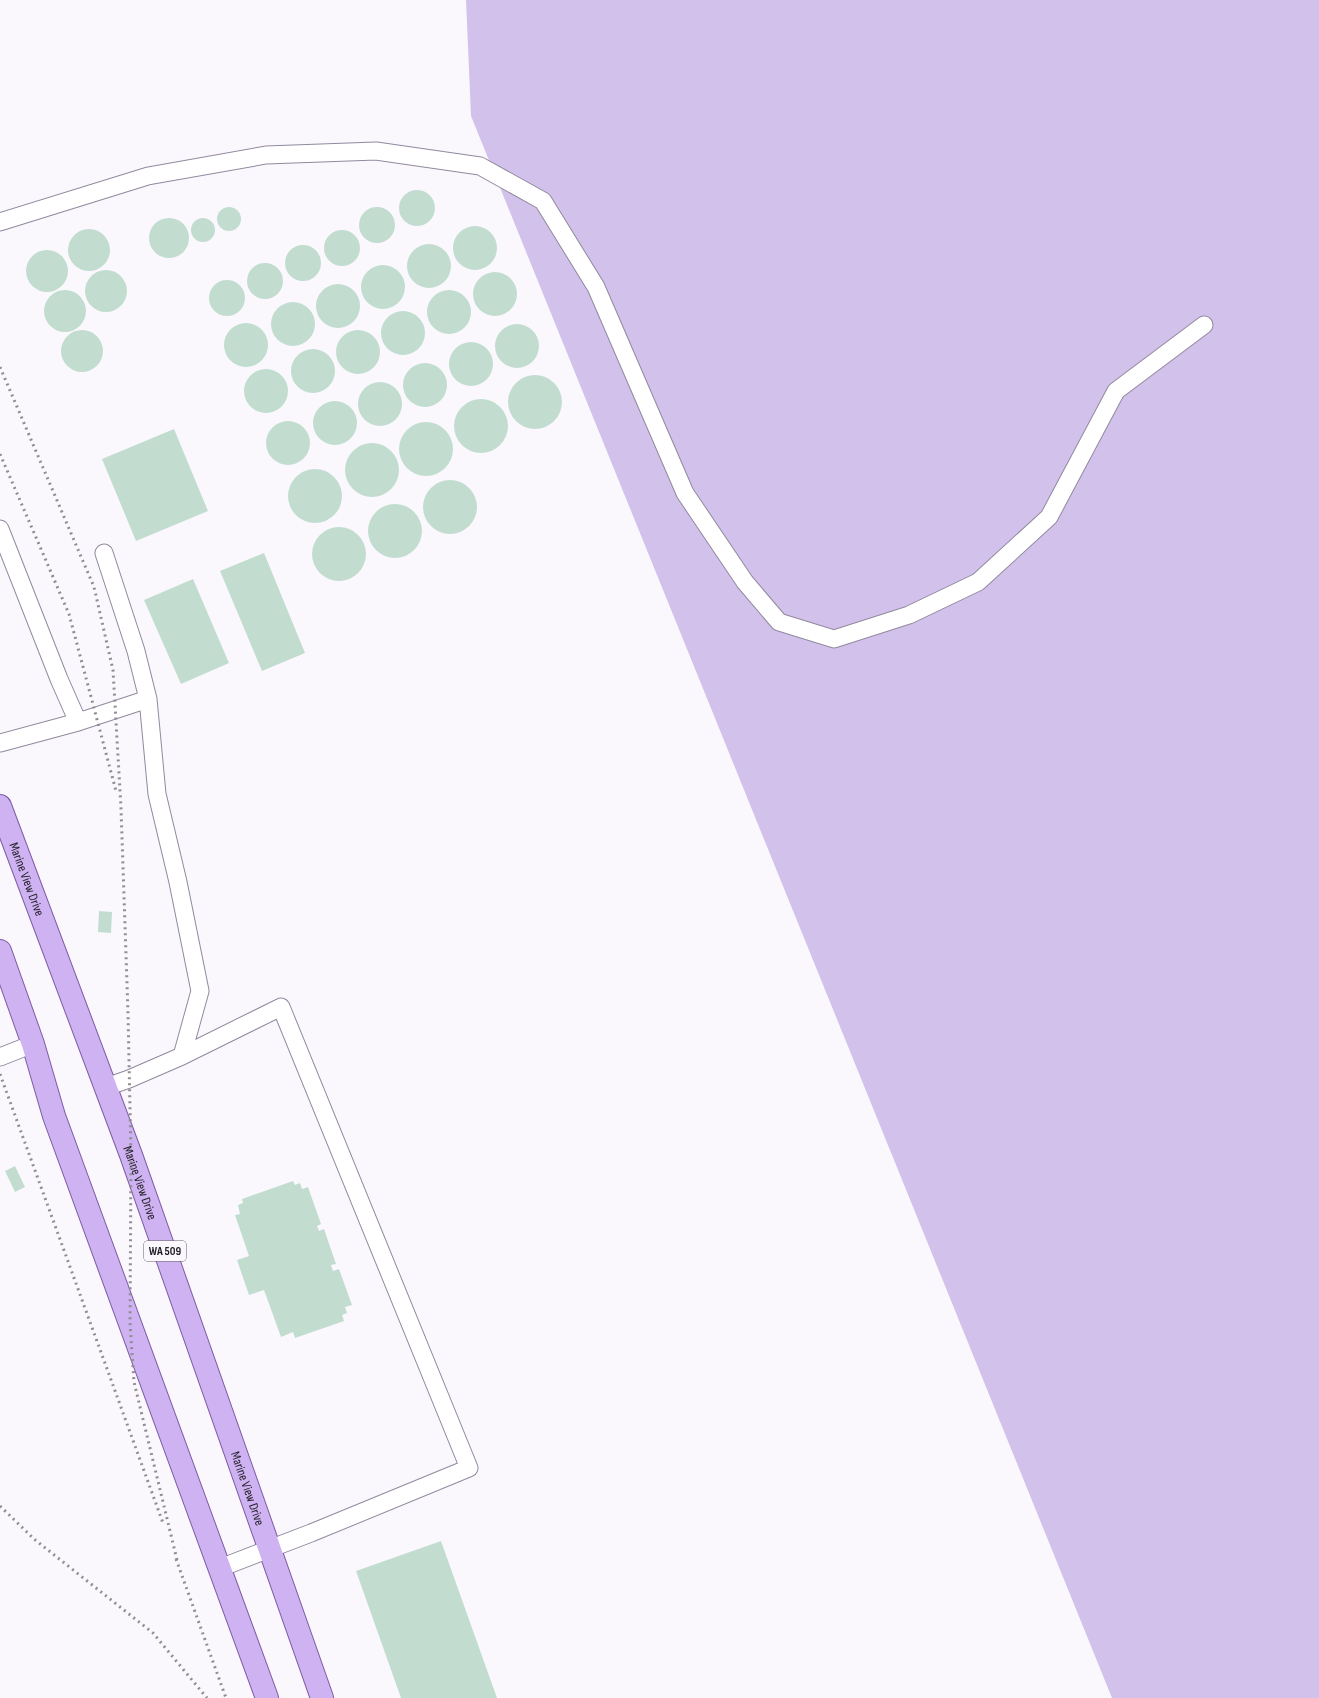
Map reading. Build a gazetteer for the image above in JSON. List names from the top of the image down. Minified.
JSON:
{"streets":{"main road":["Marine View Drive","WA 509"]}}
